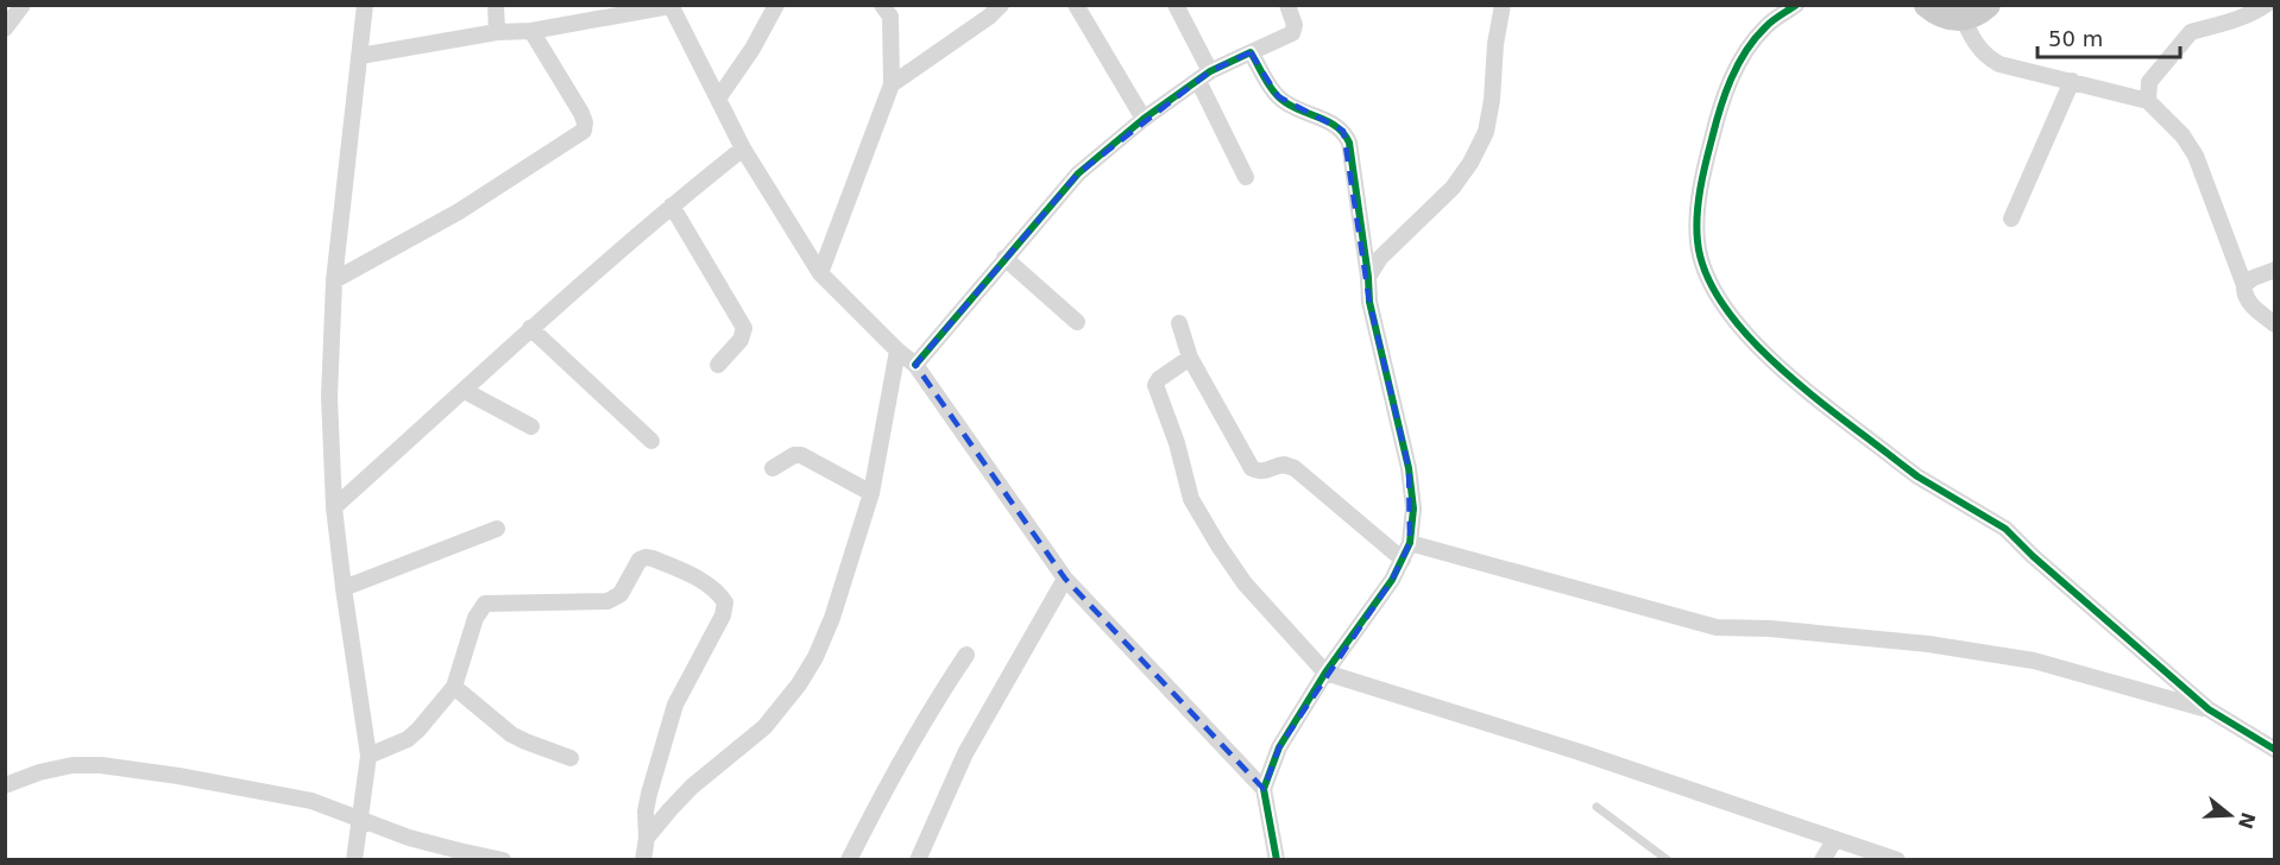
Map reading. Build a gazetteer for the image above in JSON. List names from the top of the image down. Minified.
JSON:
{"scale_bar":"50 m","north":"right"}
